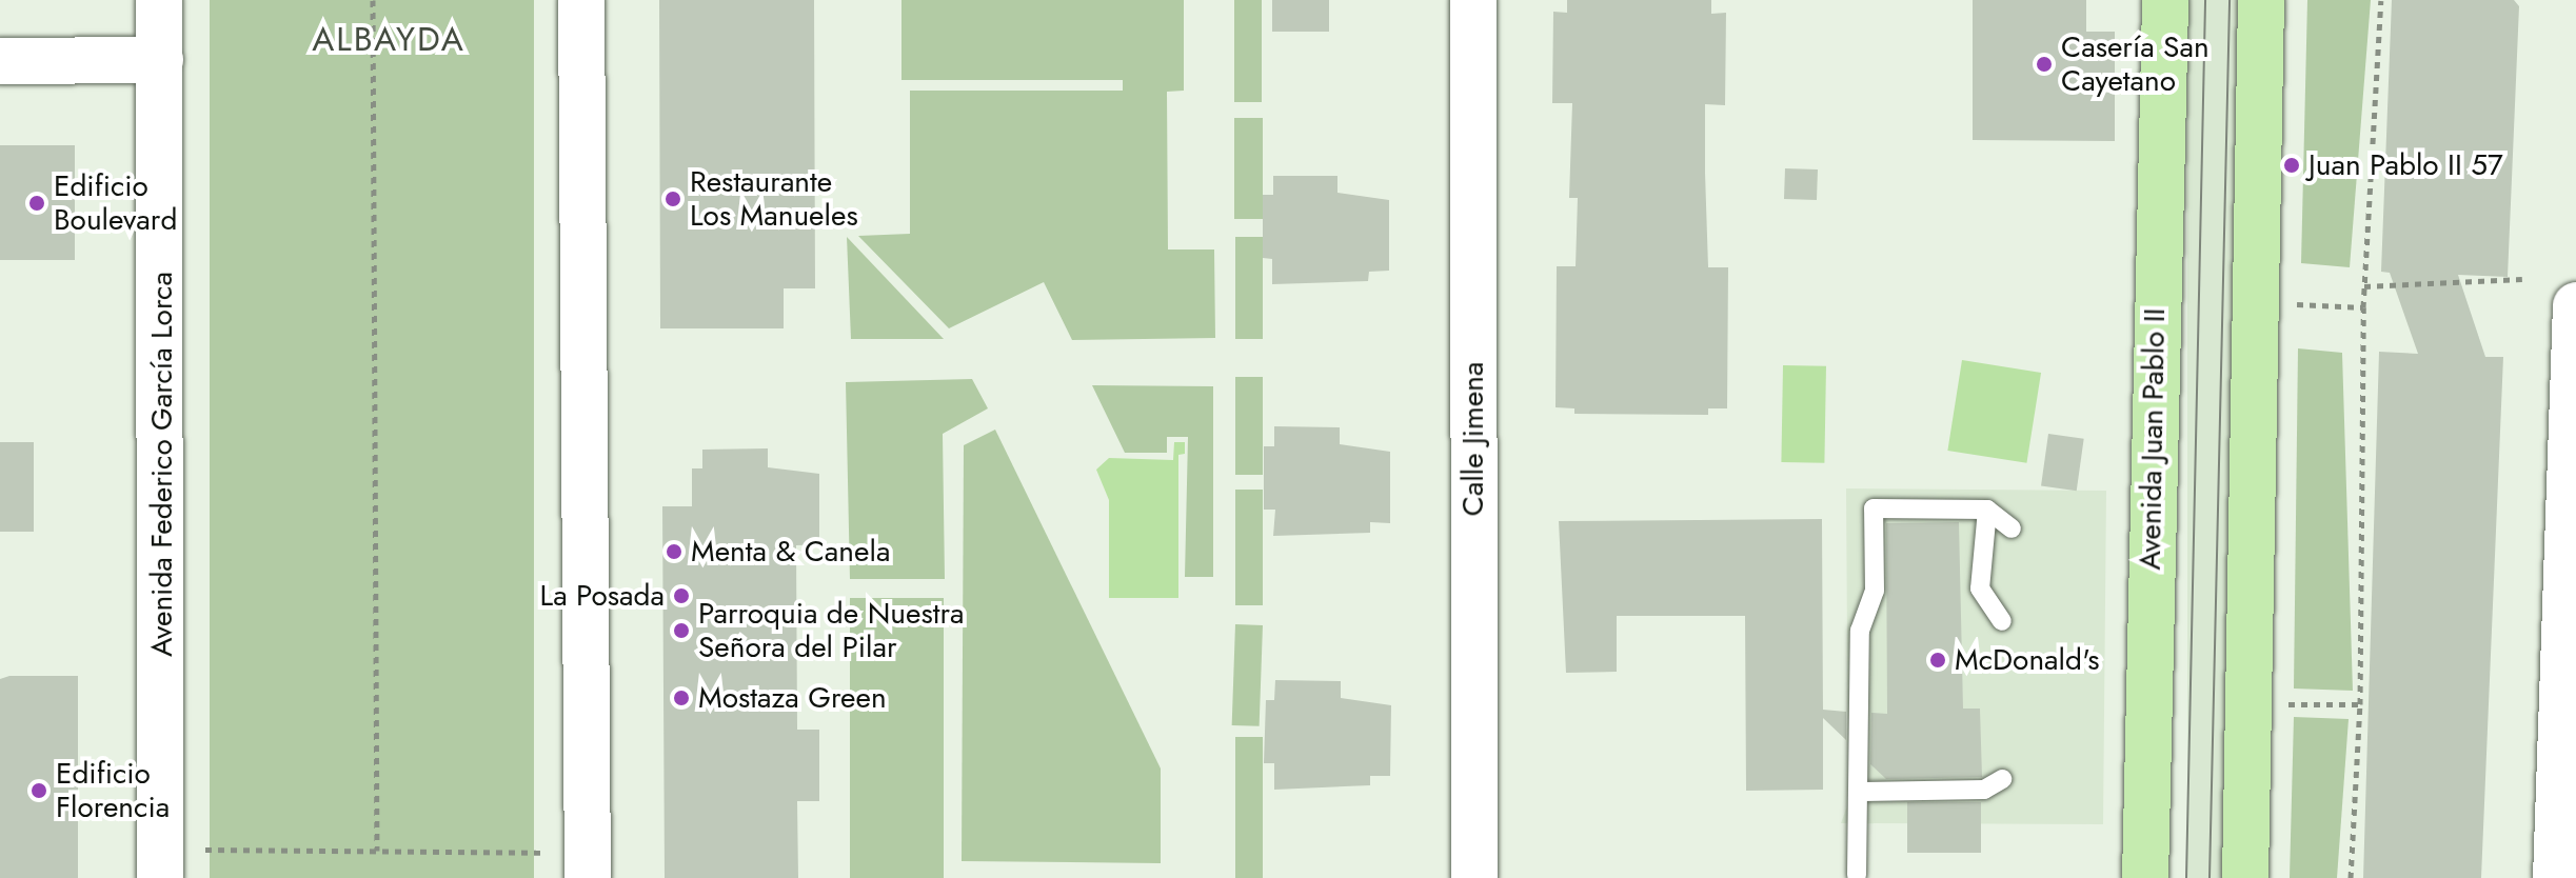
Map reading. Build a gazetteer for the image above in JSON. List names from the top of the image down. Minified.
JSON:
{"streets":{"main road":["Calle Jimena","Avenida Juan Pablo II","Avenida Federico García Lorca"]},"districts":["ALBAYDA"],"places":["Casería San Cayetano","Juan Pablo II 57","Restaurante Los Manueles","Edificio Boulevard","Menta & Canela","La Posada","Parroquia de Nuestra Señora del Pilar","McDonald's","Mostaza Green","Edificio Florencia"]}
